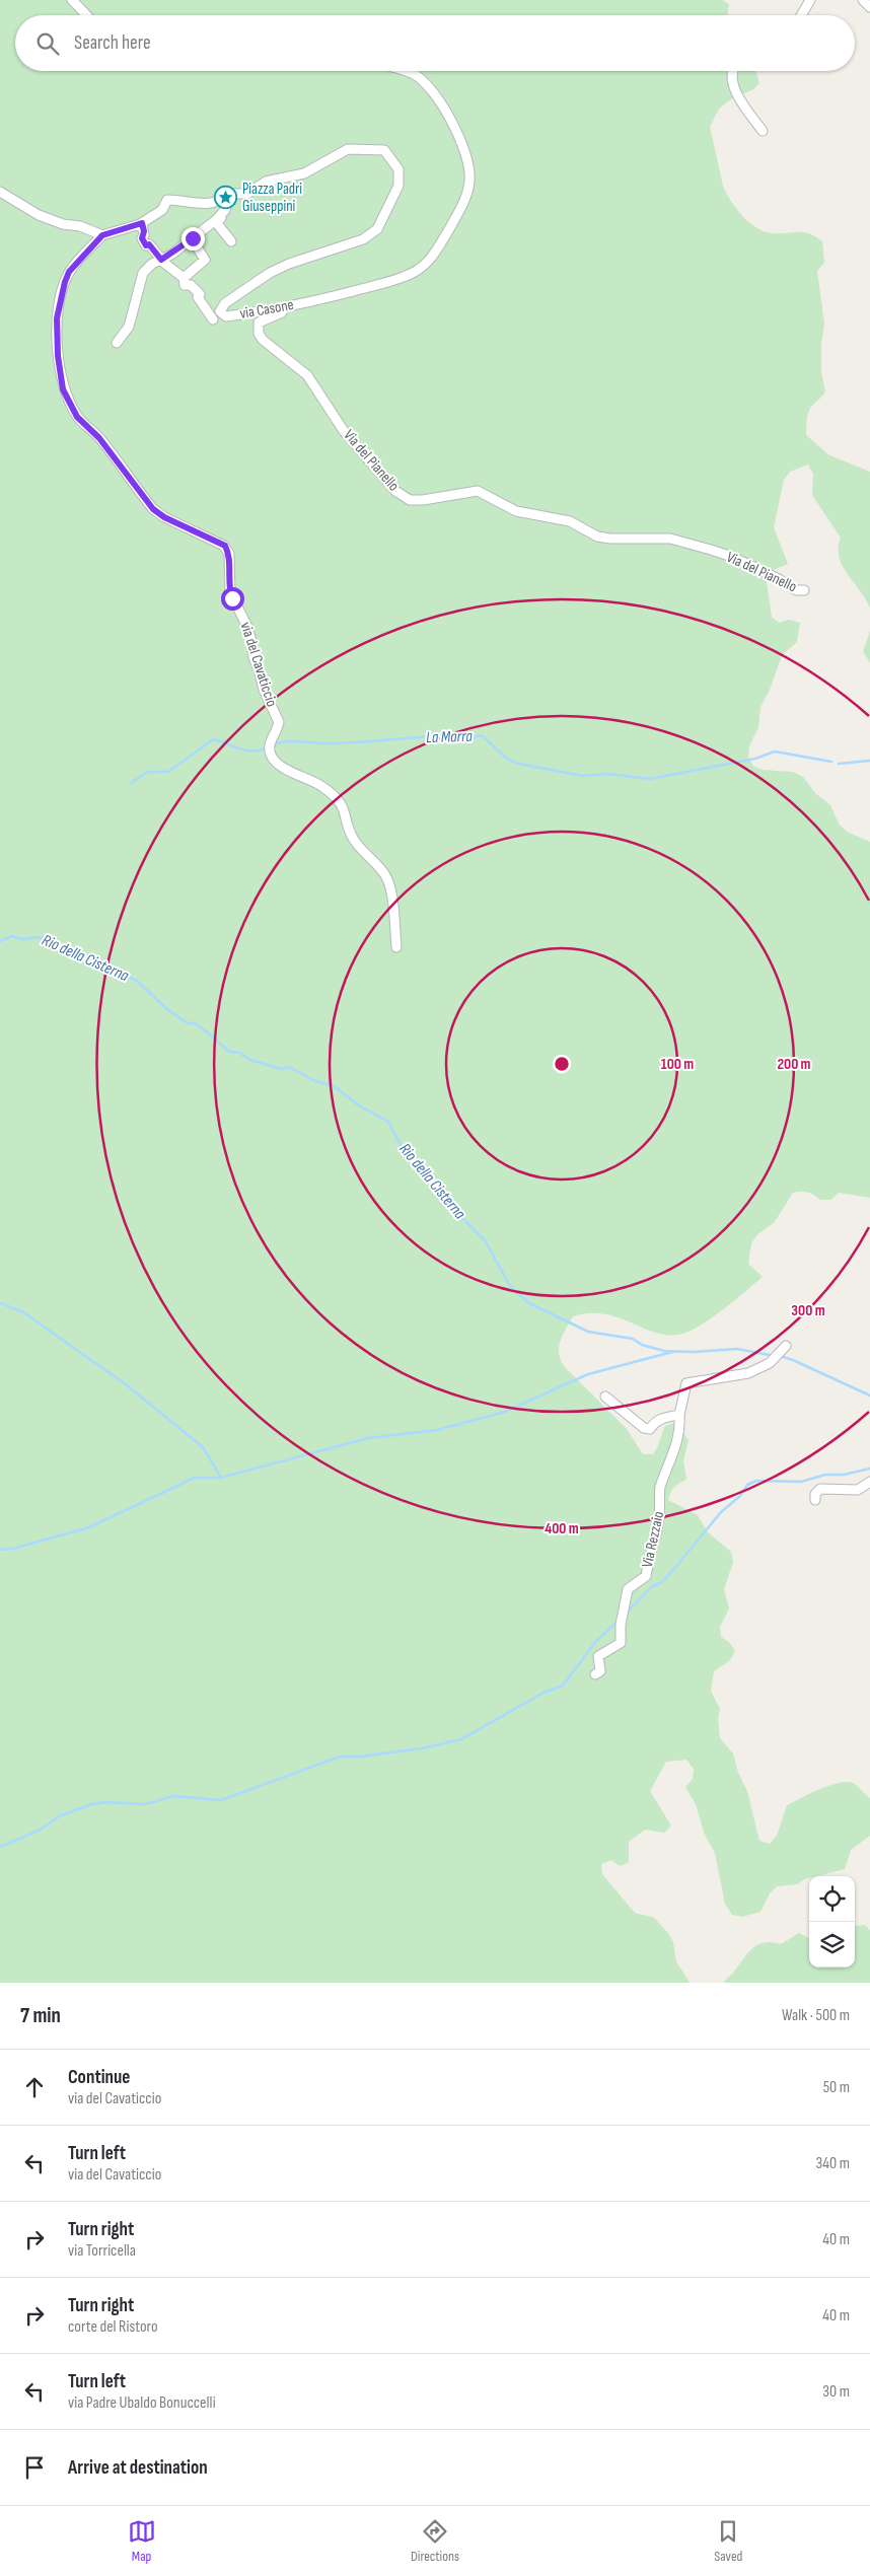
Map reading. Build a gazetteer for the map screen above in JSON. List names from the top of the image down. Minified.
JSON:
{"streets":{"street":["via Casone","Via del Pianello","via del Cavaticcio","Via Rezzaio"]},"crossings":[["via Casone","Via del Pianello"]],"water":["La Marra","Rio della Cisterna"],"places":{"place":["Piazza Padri Giuseppini"]},"page":{"search":"Search here","heading":["7 min","Walk · 500 m"],"list":[["Continue","via del Cavaticcio","50 m"],["Turn left","via del Cavaticcio","340 m"],["Turn right","via Torricella","40 m"],["Turn right","corte del Ristoro","40 m"],["Turn left","via Padre Ubaldo Bonuccelli","30 m"],"Arrive at destination"],"nav":["Map","Directions","Saved"]},"rings":["100 m","200 m","300 m","400 m"]}
